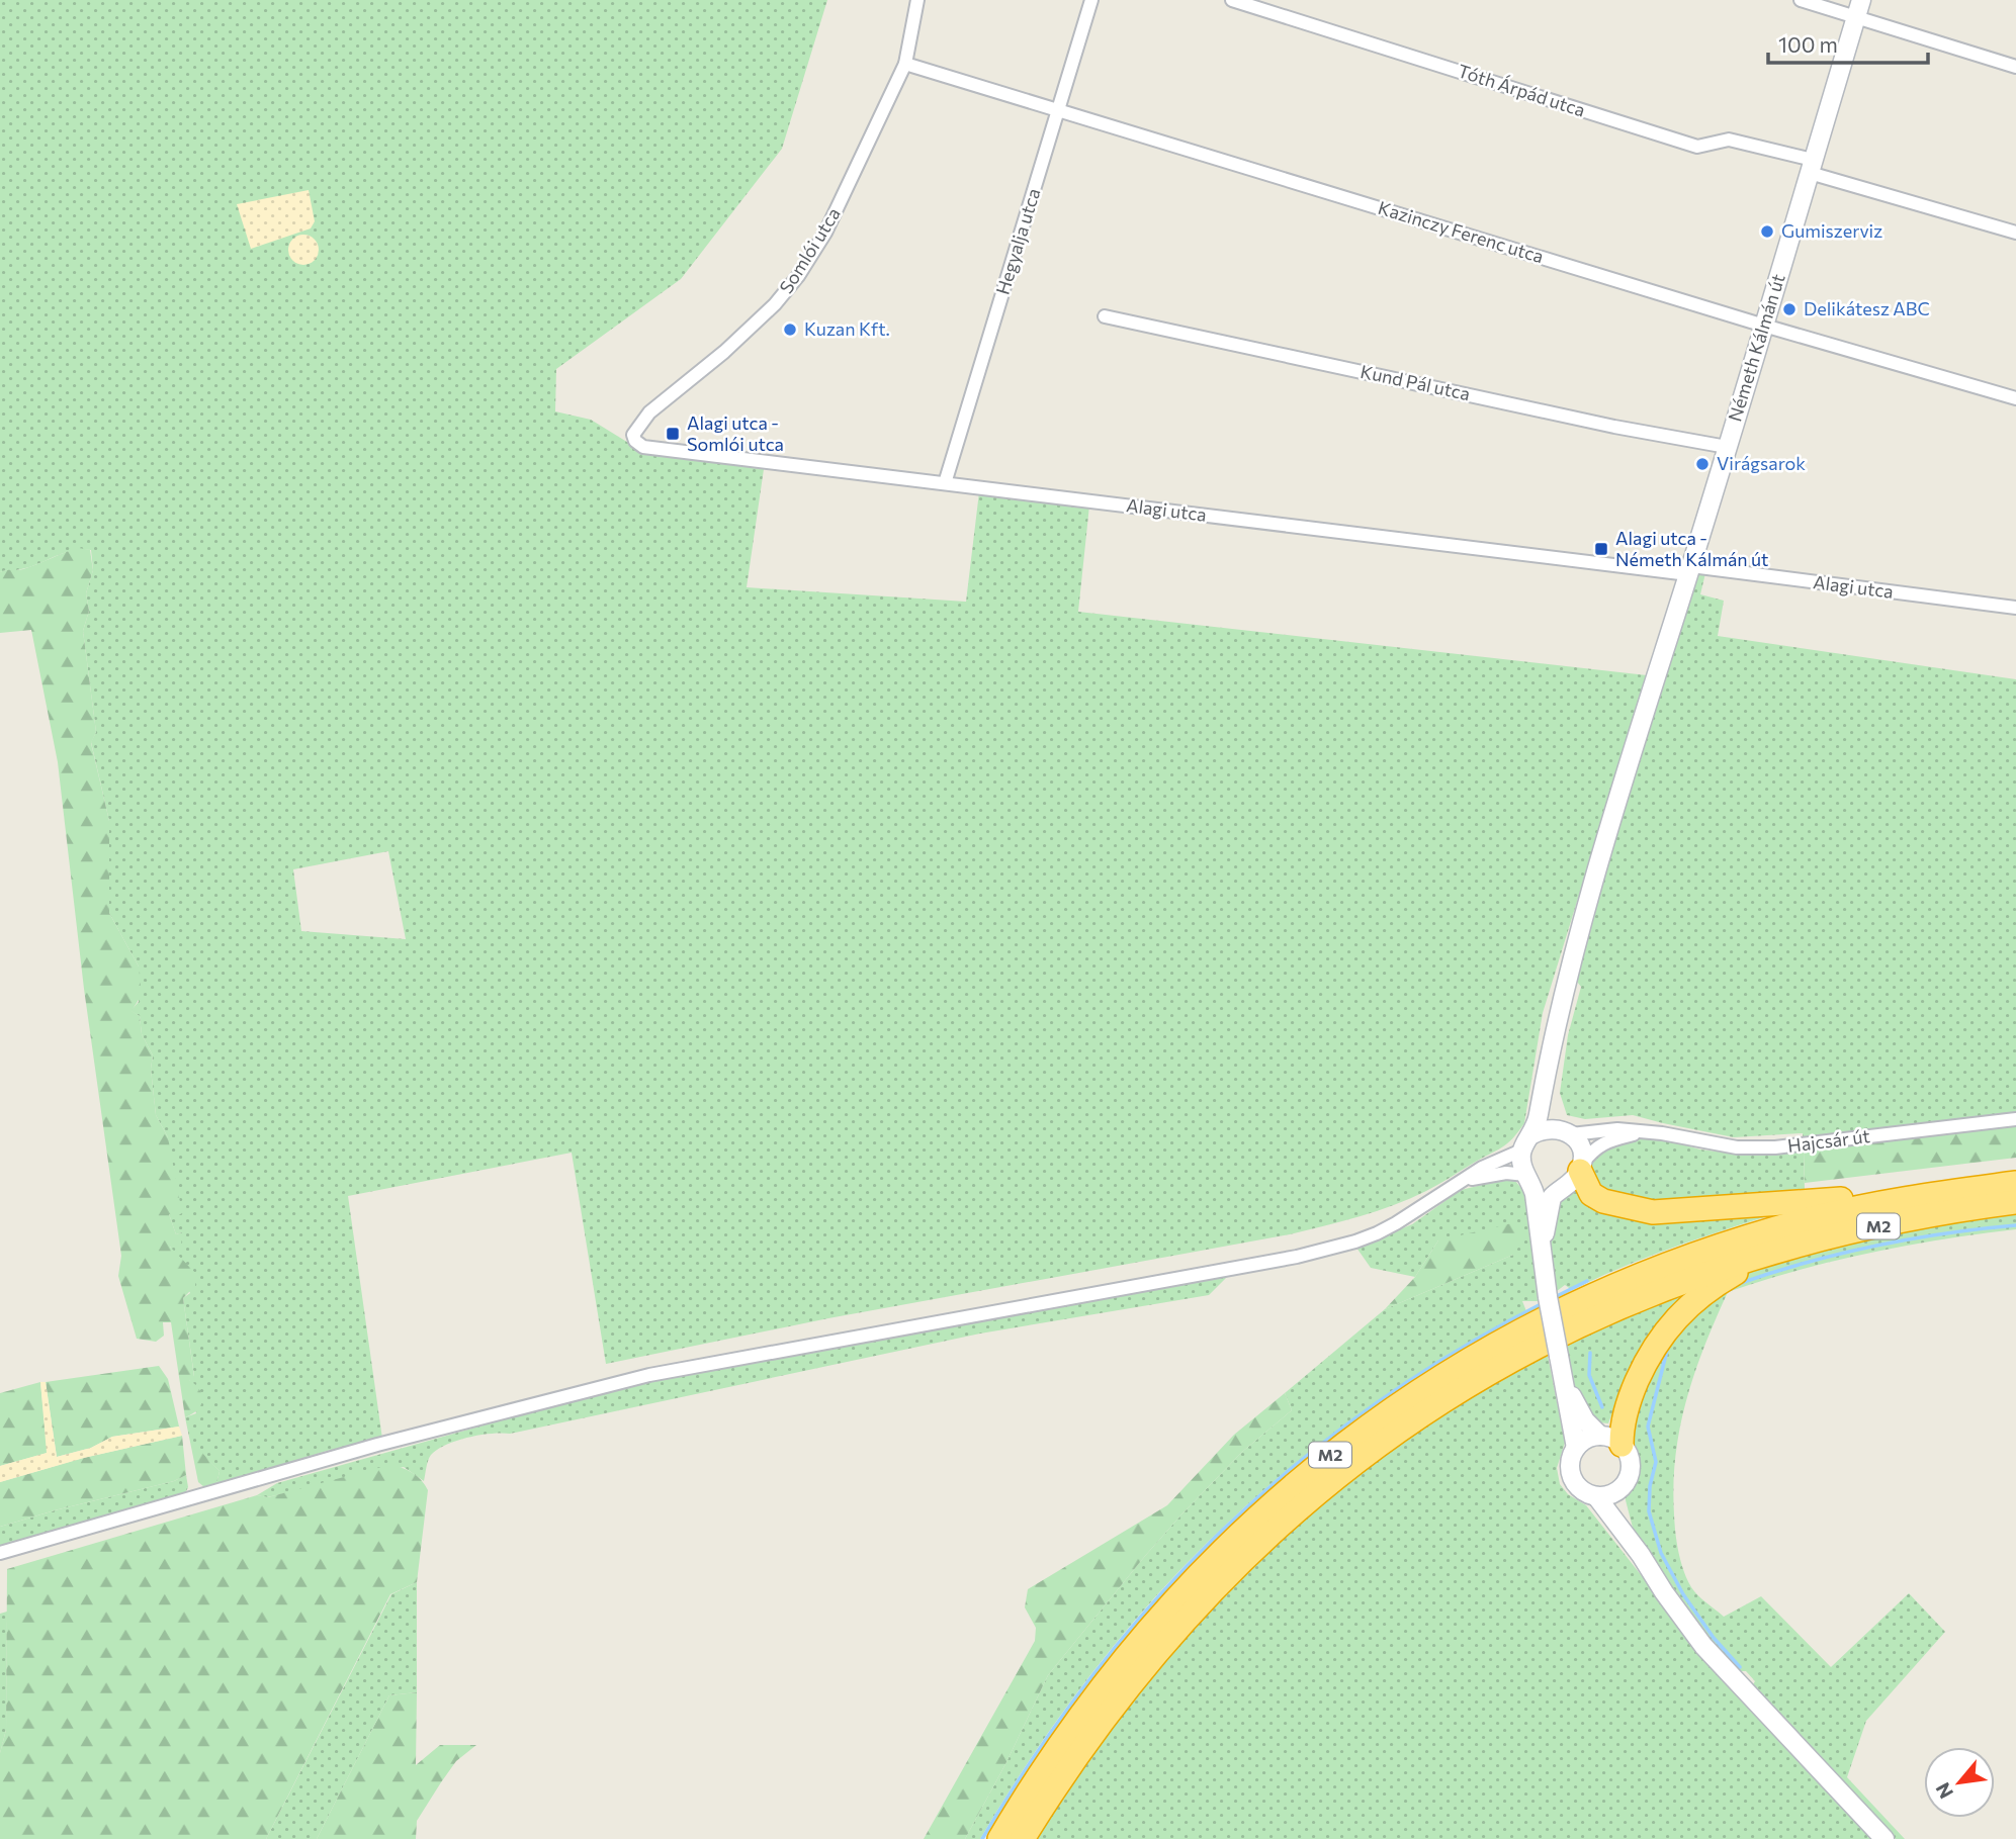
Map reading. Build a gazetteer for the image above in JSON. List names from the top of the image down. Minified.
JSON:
{"streets":{"highway":["M2"],"street":["Tóth Árpád utca","Kazinczy Ferenc utca","Hegyalja utca","Somlói utca","Németh Kálmán út","Kund Pál utca","Alagi utca","Hajcsár út"]},"crossings":[["Tóth Árpád utca","Németh Kálmán út"],["Kazinczy Ferenc utca","Hegyalja utca"],["Kazinczy Ferenc utca","Somlói utca"],["Kazinczy Ferenc utca","Németh Kálmán út"],["Hegyalja utca","Alagi utca"],["Somlói utca","Alagi utca"],["Németh Kálmán út","Kund Pál utca"],["Németh Kálmán út","Alagi utca"]],"places":{"other":["Gumiszerviz","Delikátesz ABC","Kuzan Kft.","Virágsarok"],"transit":["Alagi utca - Somlói utca","Alagi utca - Németh Kálmán út"]},"scale_bar":"100 m","north":"bottom left"}
